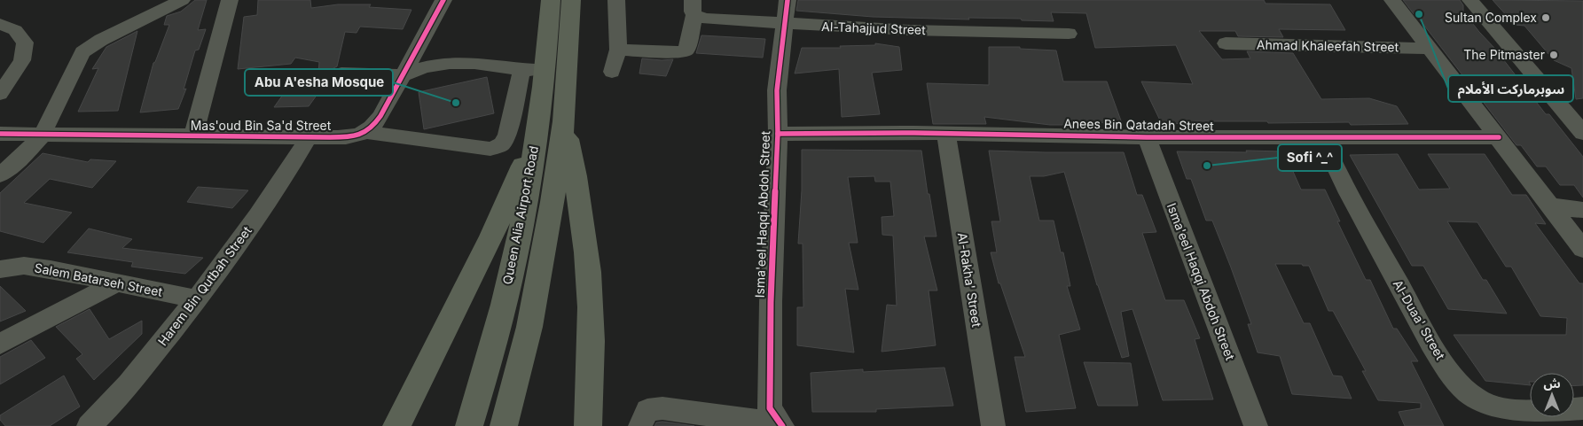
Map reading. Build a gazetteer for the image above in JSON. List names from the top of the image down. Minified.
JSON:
{"streets":{"highway":["Queen Alia Airport Road"],"street":["Al-Tahajjud Street","Ahmad Khaleefah Street","Anees Bin Qatadah Street","Mas'oud Bin Sa'd Street","Isma'eel Haqqi Abdoh Street","Salem Batarseh Street","Al-Rakha' Street","Harem Bin Qutbah Street","Al-Duaa' Street"]},"crossings":[["Al-Tahajjud Street","Isma'eel Haqqi Abdoh Street"],["Anees Bin Qatadah Street","Isma'eel Haqqi Abdoh Street"],["Anees Bin Qatadah Street","Al-Rakha' Street"],["Anees Bin Qatadah Street","Al-Duaa' Street"],["Mas'oud Bin Sa'd Street","Harem Bin Qutbah Street"],["Salem Batarseh Street","Harem Bin Qutbah Street"]],"places":["سوبرماركت الأملام","Sultan Complex","The Pitmaster","Abu A'esha Mosque","Sofi ^_^"],"north":"top"}
